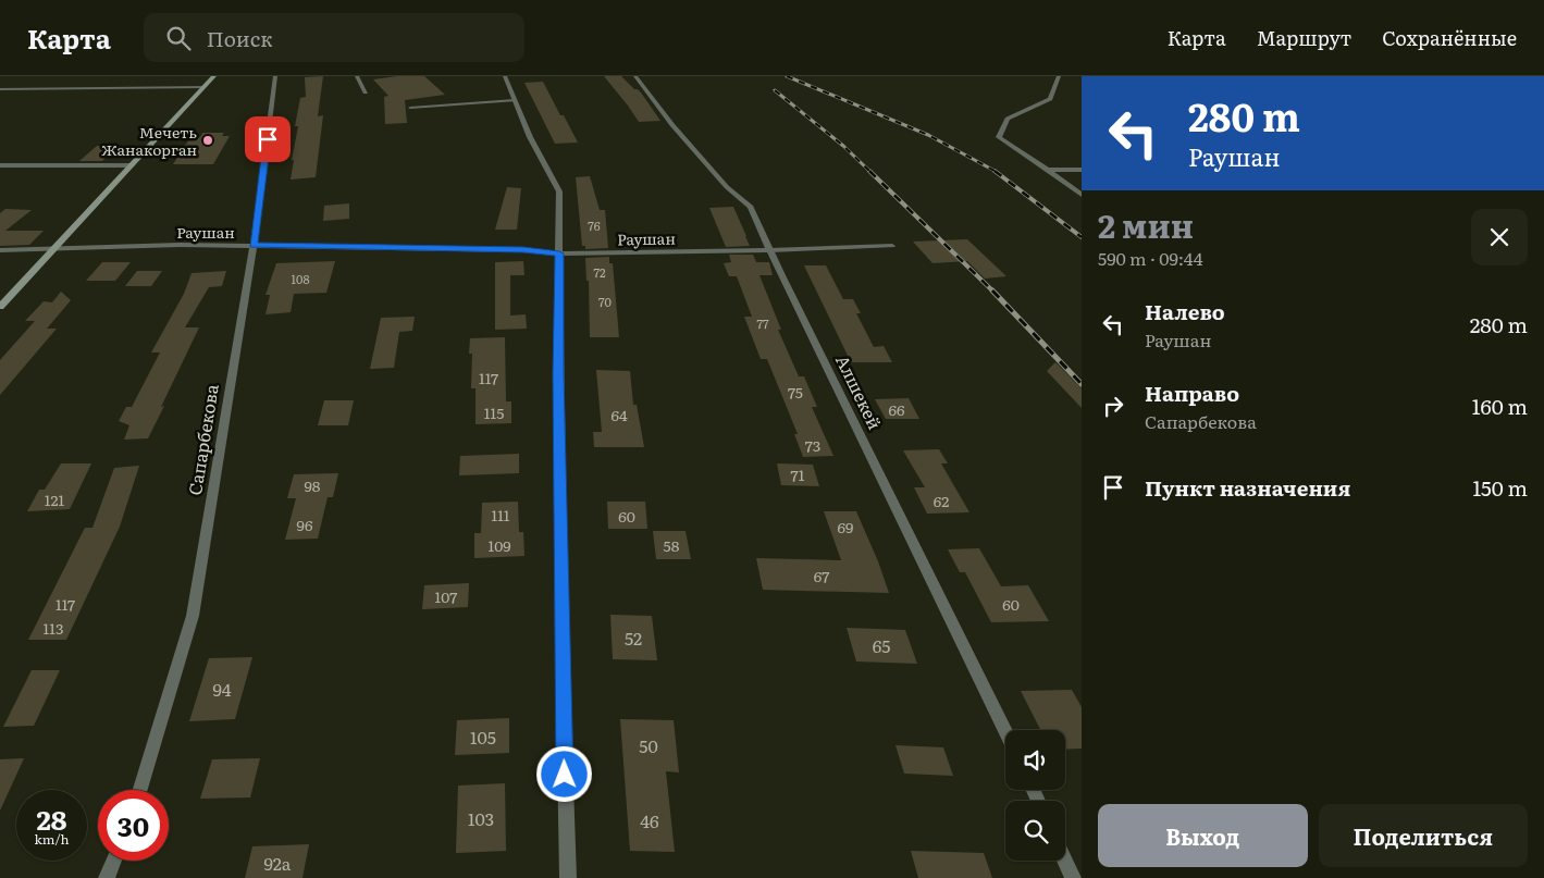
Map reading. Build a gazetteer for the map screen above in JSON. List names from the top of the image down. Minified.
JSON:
{"streets":{"street":["Раушан","Алшекей","Сапарбекова"]},"crossings":[["Раушан","Алшекей"],["Раушан","Сапарбекова"]],"places":["Мечеть Жанакорган"],"house_numbers":["76","72","108","70","77","117","75","66","115","64","73","71","98","121","62","111","60","96","69","109","58","67","107","117","60","113","52","65","94","105","50","103","46","92а"],"page":{"header":"Карта","search":"Поиск","nav":["Карта","Маршрут","Сохранённые"],"turn":["280 m","Раушан"],"heading":["2 мин","590 m · 09:44"],"list":[{"name":"Налево","note":"Раушан","value":"280 m"},{"name":"Направо","note":"Сапарбекова","value":"160 m"},{"name":"Пункт назначения","value":"150 m"}],"speed":"28 km/h","limit":"30","buttons":["Выход","Поделиться"]}}
